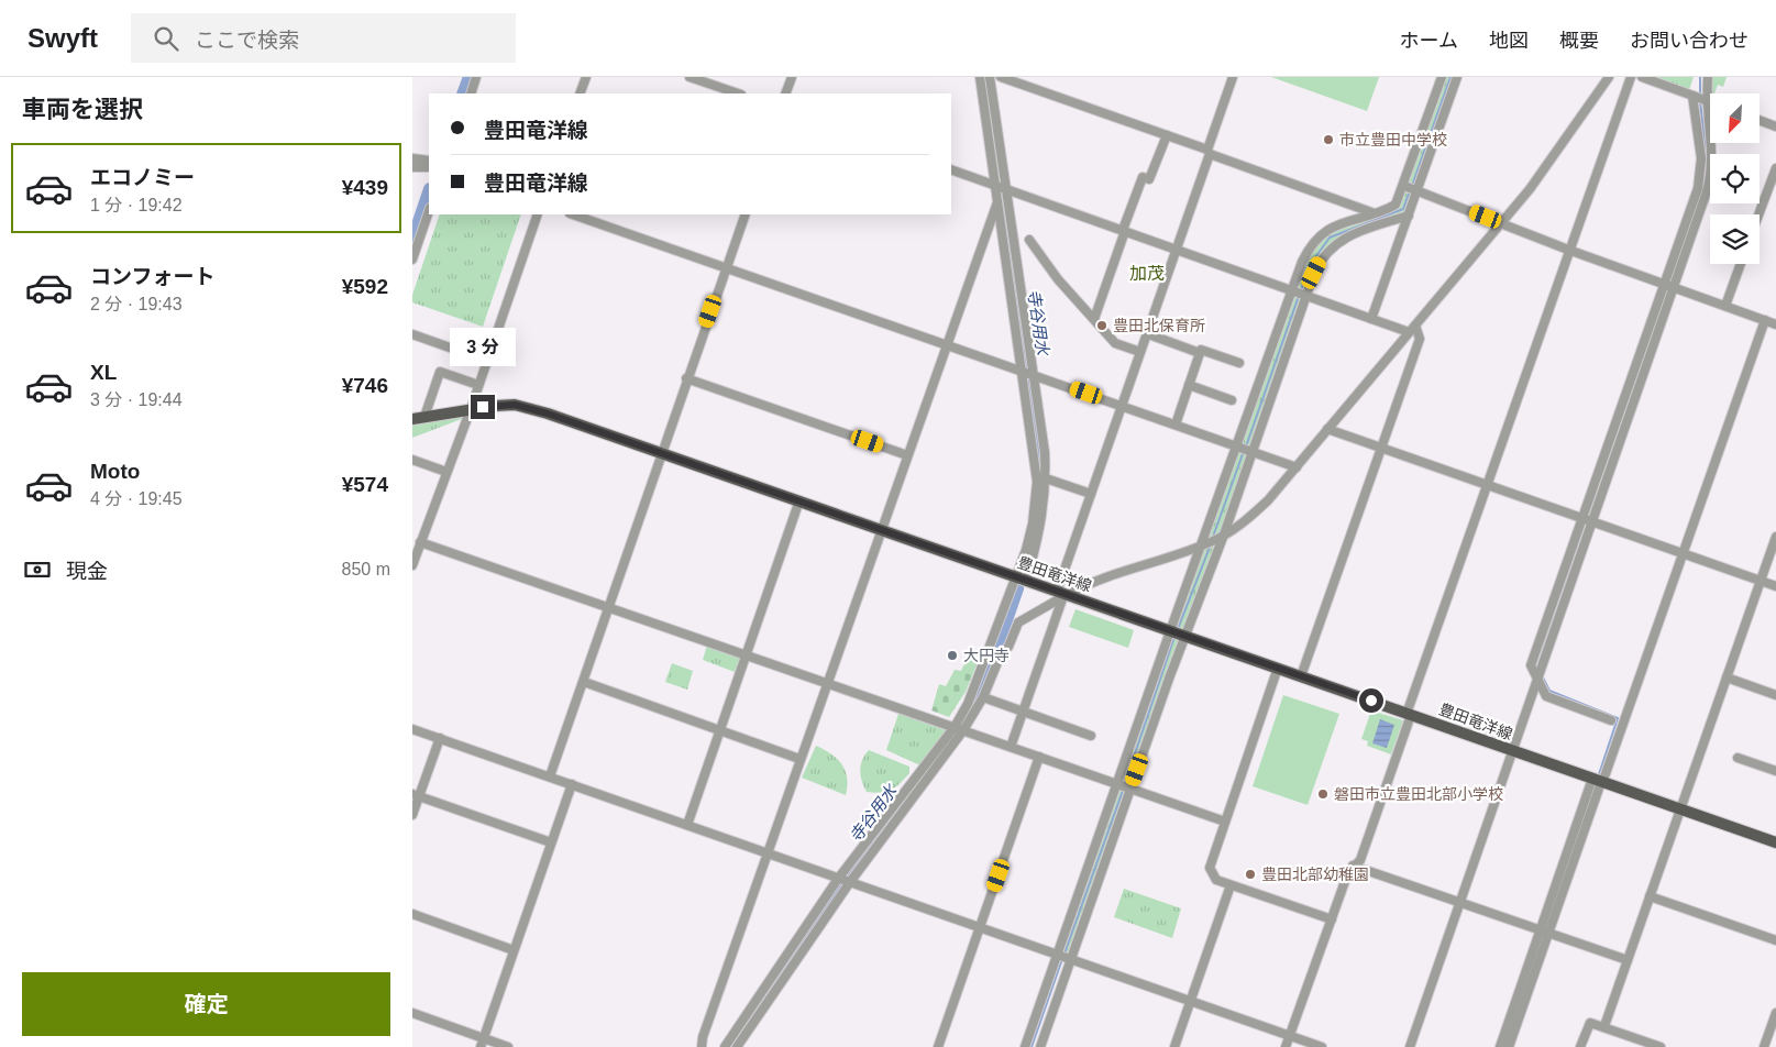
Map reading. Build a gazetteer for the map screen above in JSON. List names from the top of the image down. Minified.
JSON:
{"streets":{"main road":["豊田竜洋線"]},"districts":["加茂"],"water":["寺谷用水"],"places":["市立豊田中学校","豊田北保育所","大円寺","磐田市立豊田北部小学校","豊田北部幼稚園"],"north":"bottom left","page":{"header":"Swyft","search":"ここで検索","nav":["ホーム","地図","概要","お問い合わせ"],"heading":"車両を選択","banner":["豊田竜洋線","豊田竜洋線"],"list":[{"name":"エコノミー","note":"1 分 · 19:42","value":"¥439"},{"name":"コンフォート","note":"2 分 · 19:43","value":"¥592"},{"name":"XL","note":"3 分 · 19:44","value":"¥746"},{"name":"Moto","note":"4 分 · 19:45","value":"¥574"}],"bubble":"3 分","pay":["現金","850 m"],"buttons":"確定"}}
